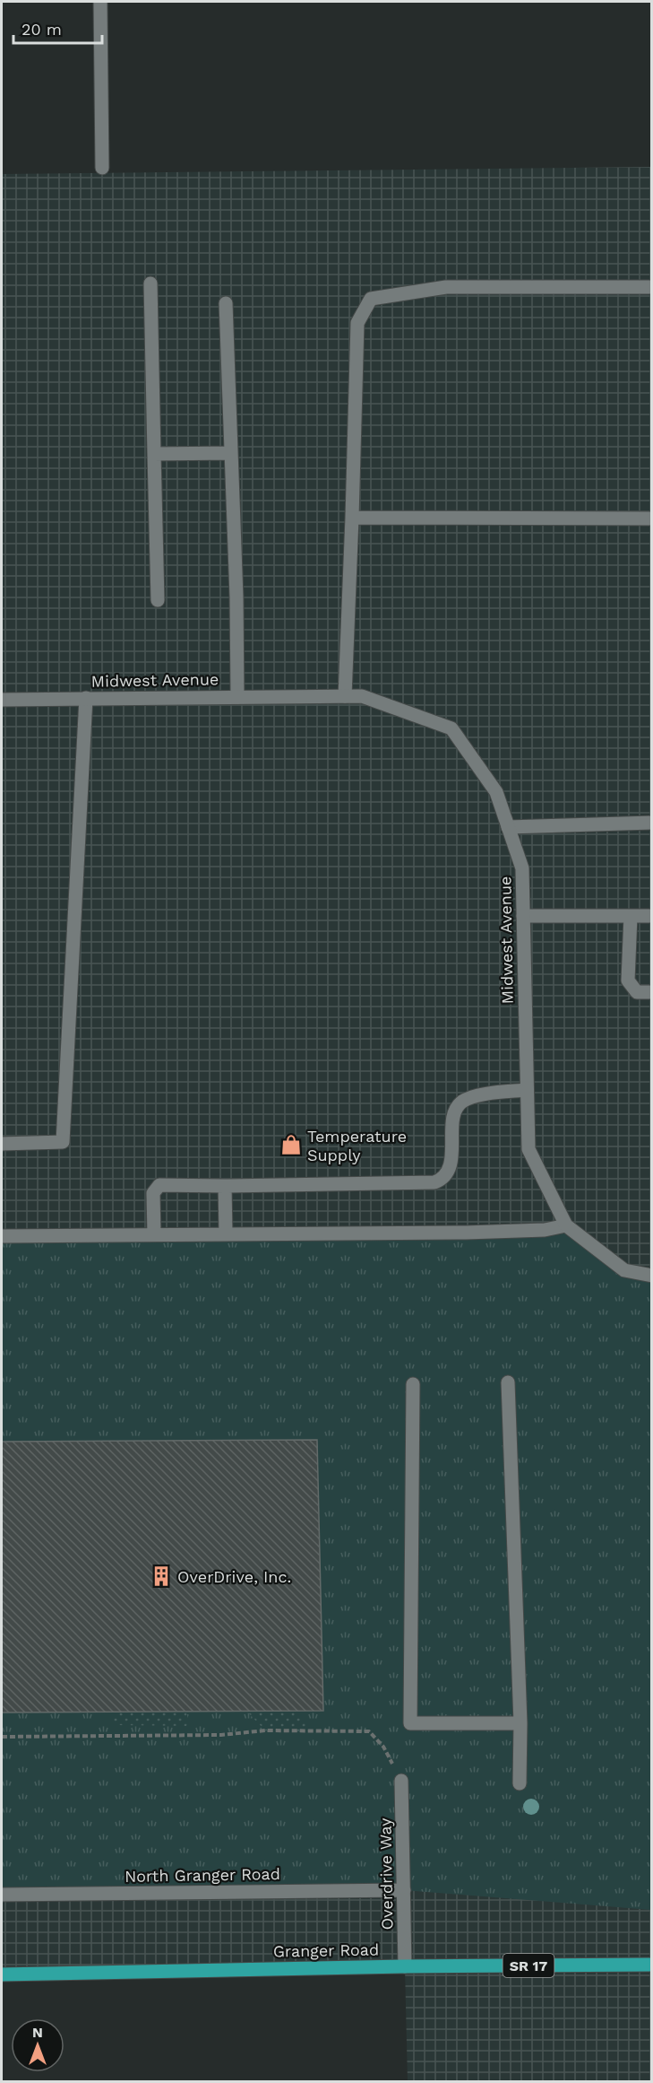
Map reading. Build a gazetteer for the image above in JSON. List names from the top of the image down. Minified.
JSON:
{"streets":{"main road":["Granger Road","SR 17"],"street":["Midwest Avenue","Overdrive Way","North Granger Road"]},"crossings":[["Overdrive Way","North Granger Road"],["Overdrive Way","Granger Road"]],"places":{"shop":["Temperature Supply"],"building":["OverDrive, Inc."]},"scale_bar":"20 m","north":"top"}
